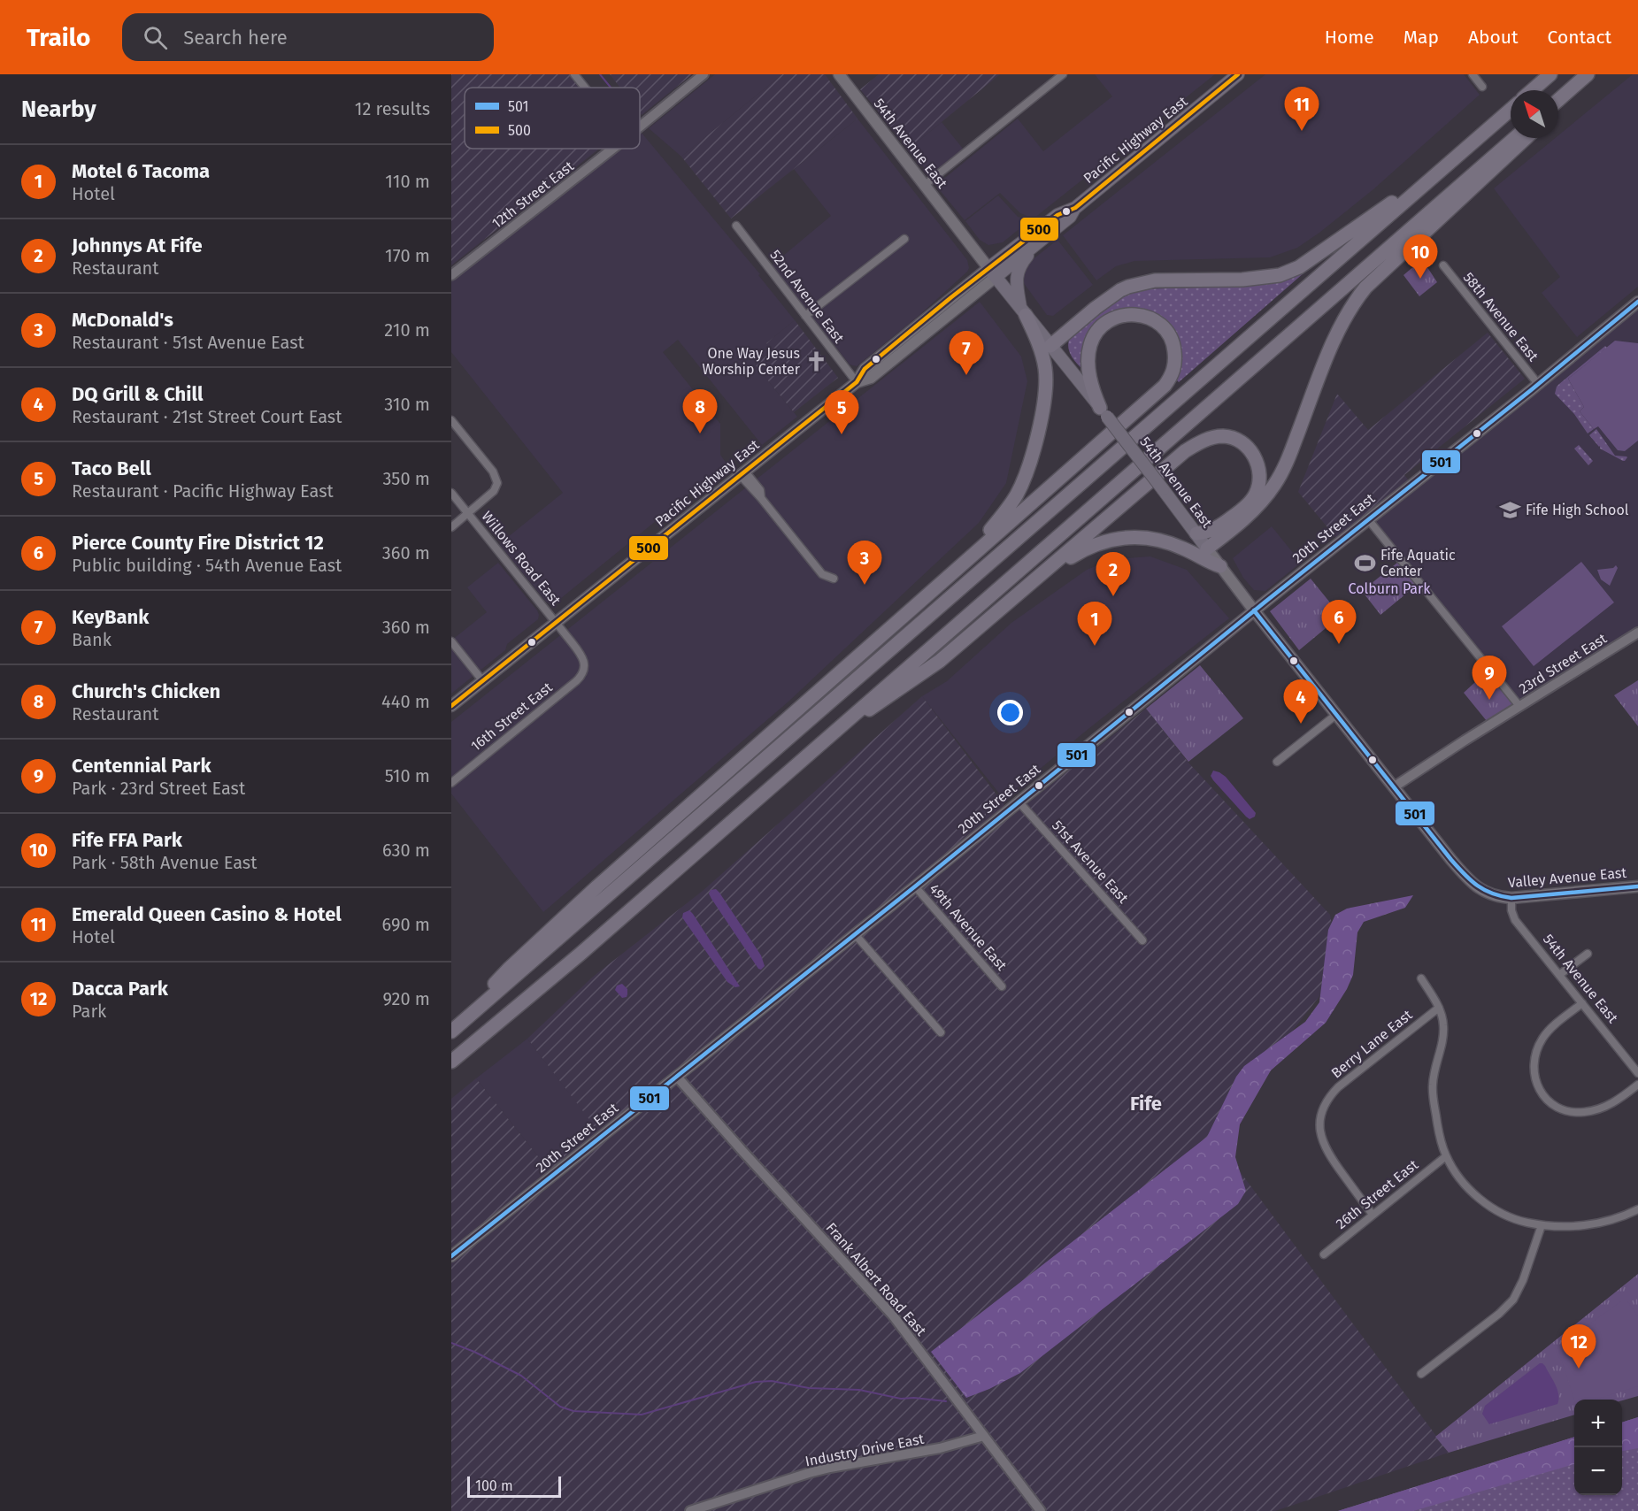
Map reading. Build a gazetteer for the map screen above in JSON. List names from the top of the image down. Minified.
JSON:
{"streets":{"main road":["Pacific Highway East","54th Avenue East","20th Street East","Valley Avenue East"],"street":["12th Street East","52nd Avenue East","58th Avenue East","Willows Road East","23rd Street East","16th Street East","51st Avenue East","49th Avenue East","Berry Lane East","26th Street East","Frank Albert Road East","Industry Drive East"]},"crossings":[["Pacific Highway East","54th Avenue East"],["Pacific Highway East","52nd Avenue East"],["Pacific Highway East","Willows Road East"],["54th Avenue East","20th Street East"],["54th Avenue East","23rd Street East"],["54th Avenue East","Valley Avenue East"],["58th Avenue East","20th Street East"],["20th Street East","51st Avenue East"],["20th Street East","49th Avenue East"],["20th Street East","Frank Albert Road East"],["Willows Road East","16th Street East"],["Berry Lane East","26th Street East"],["Frank Albert Road East","Industry Drive East"]],"districts":["Fife"],"parks":["Colburn Park"],"places":{"church":["One Way Jesus Worship Center"],"school or university":["Fife High School"],"sports":["Fife Aquatic Center"]},"lines":["transit line 500","transit line 501"],"legend":["501","500"],"scale_bar":"100 m","north":"top left","page":{"header":"Trailo","search":"Search here","nav":["Home","Map","About","Contact"],"heading":["Nearby","12 results"],"pins":["11","10","7","8","5","3","2","6","1","9","4","12"],"list":[{"mark":"1","name":"Motel 6 Tacoma","note":"Hotel","value":"110 m"},{"mark":"2","name":"Johnnys At Fife","note":"Restaurant","value":"170 m"},{"mark":"3","name":"McDonald's","note":"Restaurant · 51st Avenue East","value":"210 m"},{"mark":"4","name":"DQ Grill & Chill","note":"Restaurant · 21st Street Court East","value":"310 m"},{"mark":"5","name":"Taco Bell","note":"Restaurant · Pacific Highway East","value":"350 m"},{"mark":"6","name":"Pierce County Fire District 12","note":"Public building · 54th Avenue East","value":"360 m"},{"mark":"7","name":"KeyBank","note":"Bank","value":"360 m"},{"mark":"8","name":"Church's Chicken","note":"Restaurant","value":"440 m"},{"mark":"9","name":"Centennial Park","note":"Park · 23rd Street East","value":"510 m"},{"mark":"10","name":"Fife FFA Park","note":"Park · 58th Avenue East","value":"630 m"},{"mark":"11","name":"Emerald Queen Casino & Hotel","note":"Hotel","value":"690 m"},{"mark":"12","name":"Dacca Park","note":"Park","value":"920 m"}],"map_buttons":["+","−"],"scale":"100 m"}}
